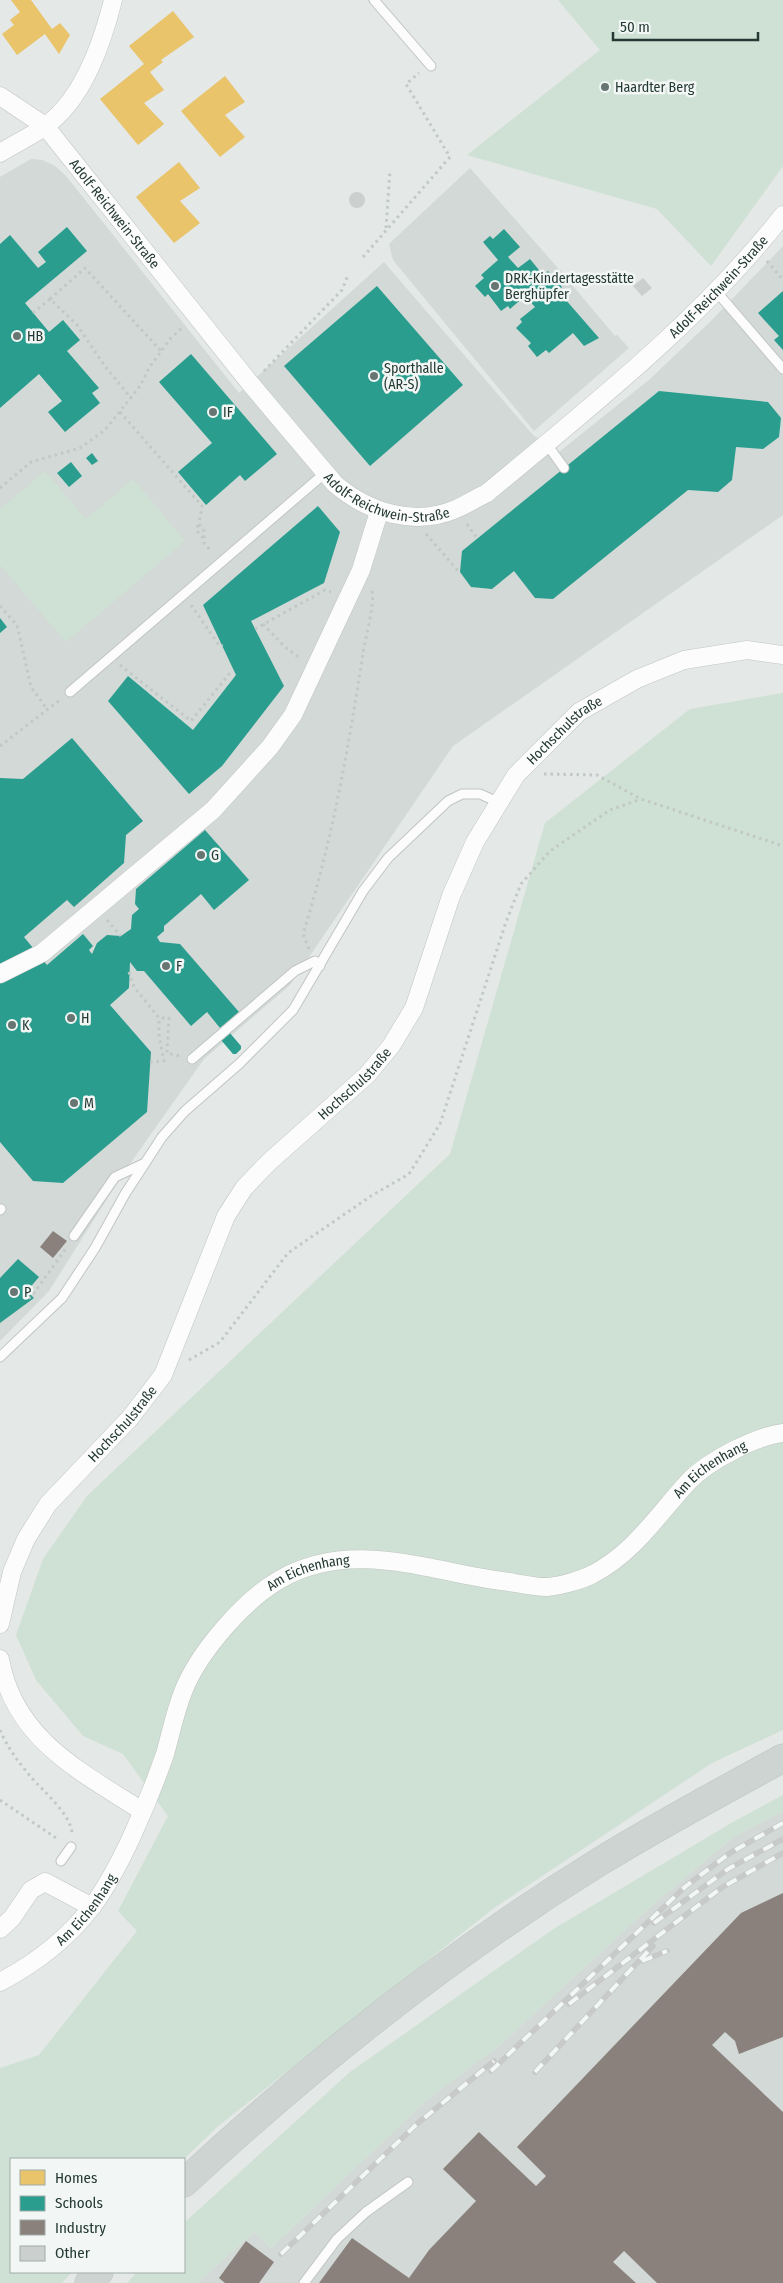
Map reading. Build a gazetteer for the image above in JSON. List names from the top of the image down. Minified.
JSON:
{"streets":{"street":["Adolf-Reichwein-Straße","Hochschulstraße","Am Eichenhang"]},"places":["Haardter Berg","DRK-Kindertagesstätte Berghüpfer","HB","Sporthalle (AR-S)","IF","G","F","H","K","M","P"],"legend":["Homes","Schools","Industry","Other"],"scale_bar":"50 m"}
